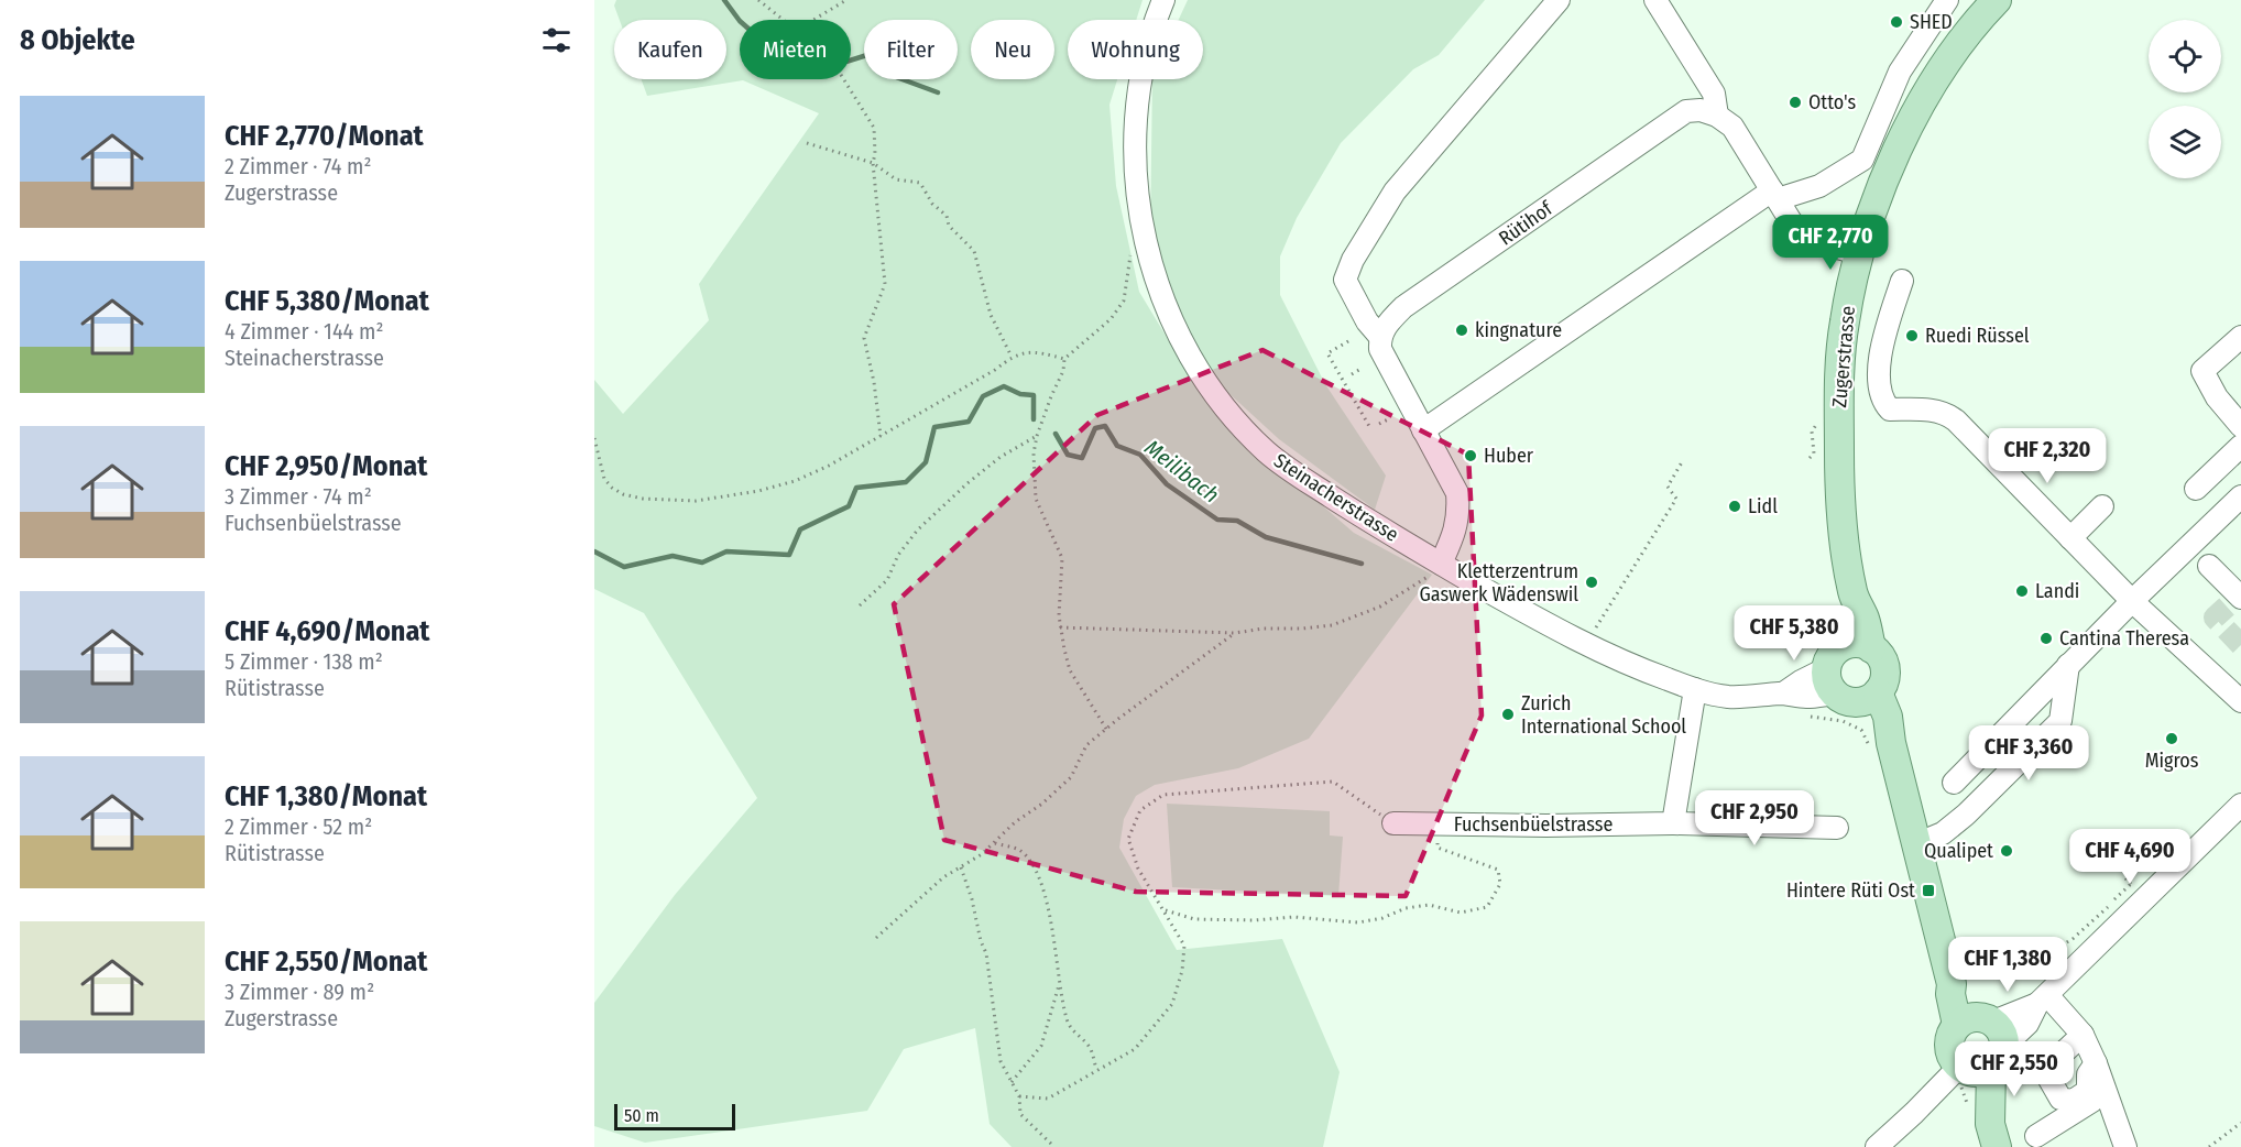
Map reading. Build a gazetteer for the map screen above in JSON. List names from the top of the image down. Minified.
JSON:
{"streets":{"main road":["Zugerstrasse"],"street":["Rütihof","Steinacherstrasse","Fuchsenbüelstrasse"]},"water":["Meilibach"],"places":{"other":["SHED","Otto's","kingnature","Ruedi Rüssel","Huber","Lidl","Kletterzentrum Gaswerk Wädenswil","Landi","Cantina Theresa","Zurich International School","Migros","Qualipet"],"transit":["Hintere Rüti Ost"]},"scale_bar":"50 m","page":{"heading":"8 Objekte","chip":["Kaufen","Mieten","Filter","Neu","Wohnung"],"list":[{"name":"CHF 2,770/Monat","note":"2 Zimmer · 74 m² · Zugerstrasse"},{"name":"CHF 5,380/Monat","note":"4 Zimmer · 144 m² · Steinacherstrasse"},{"name":"CHF 2,950/Monat","note":"3 Zimmer · 74 m² · Fuchsenbüelstrasse"},{"name":"CHF 4,690/Monat","note":"5 Zimmer · 138 m² · Rütistrasse"},{"name":"CHF 1,380/Monat","note":"2 Zimmer · 52 m² · Rütistrasse"},{"name":"CHF 2,550/Monat","note":"3 Zimmer · 89 m² · Zugerstrasse"}],"price":["CHF 2,770","CHF 2,320","CHF 5,380","CHF 3,360","CHF 2,950","CHF 4,690","CHF 1,380","CHF 2,550"],"scale":"50 m"}}
